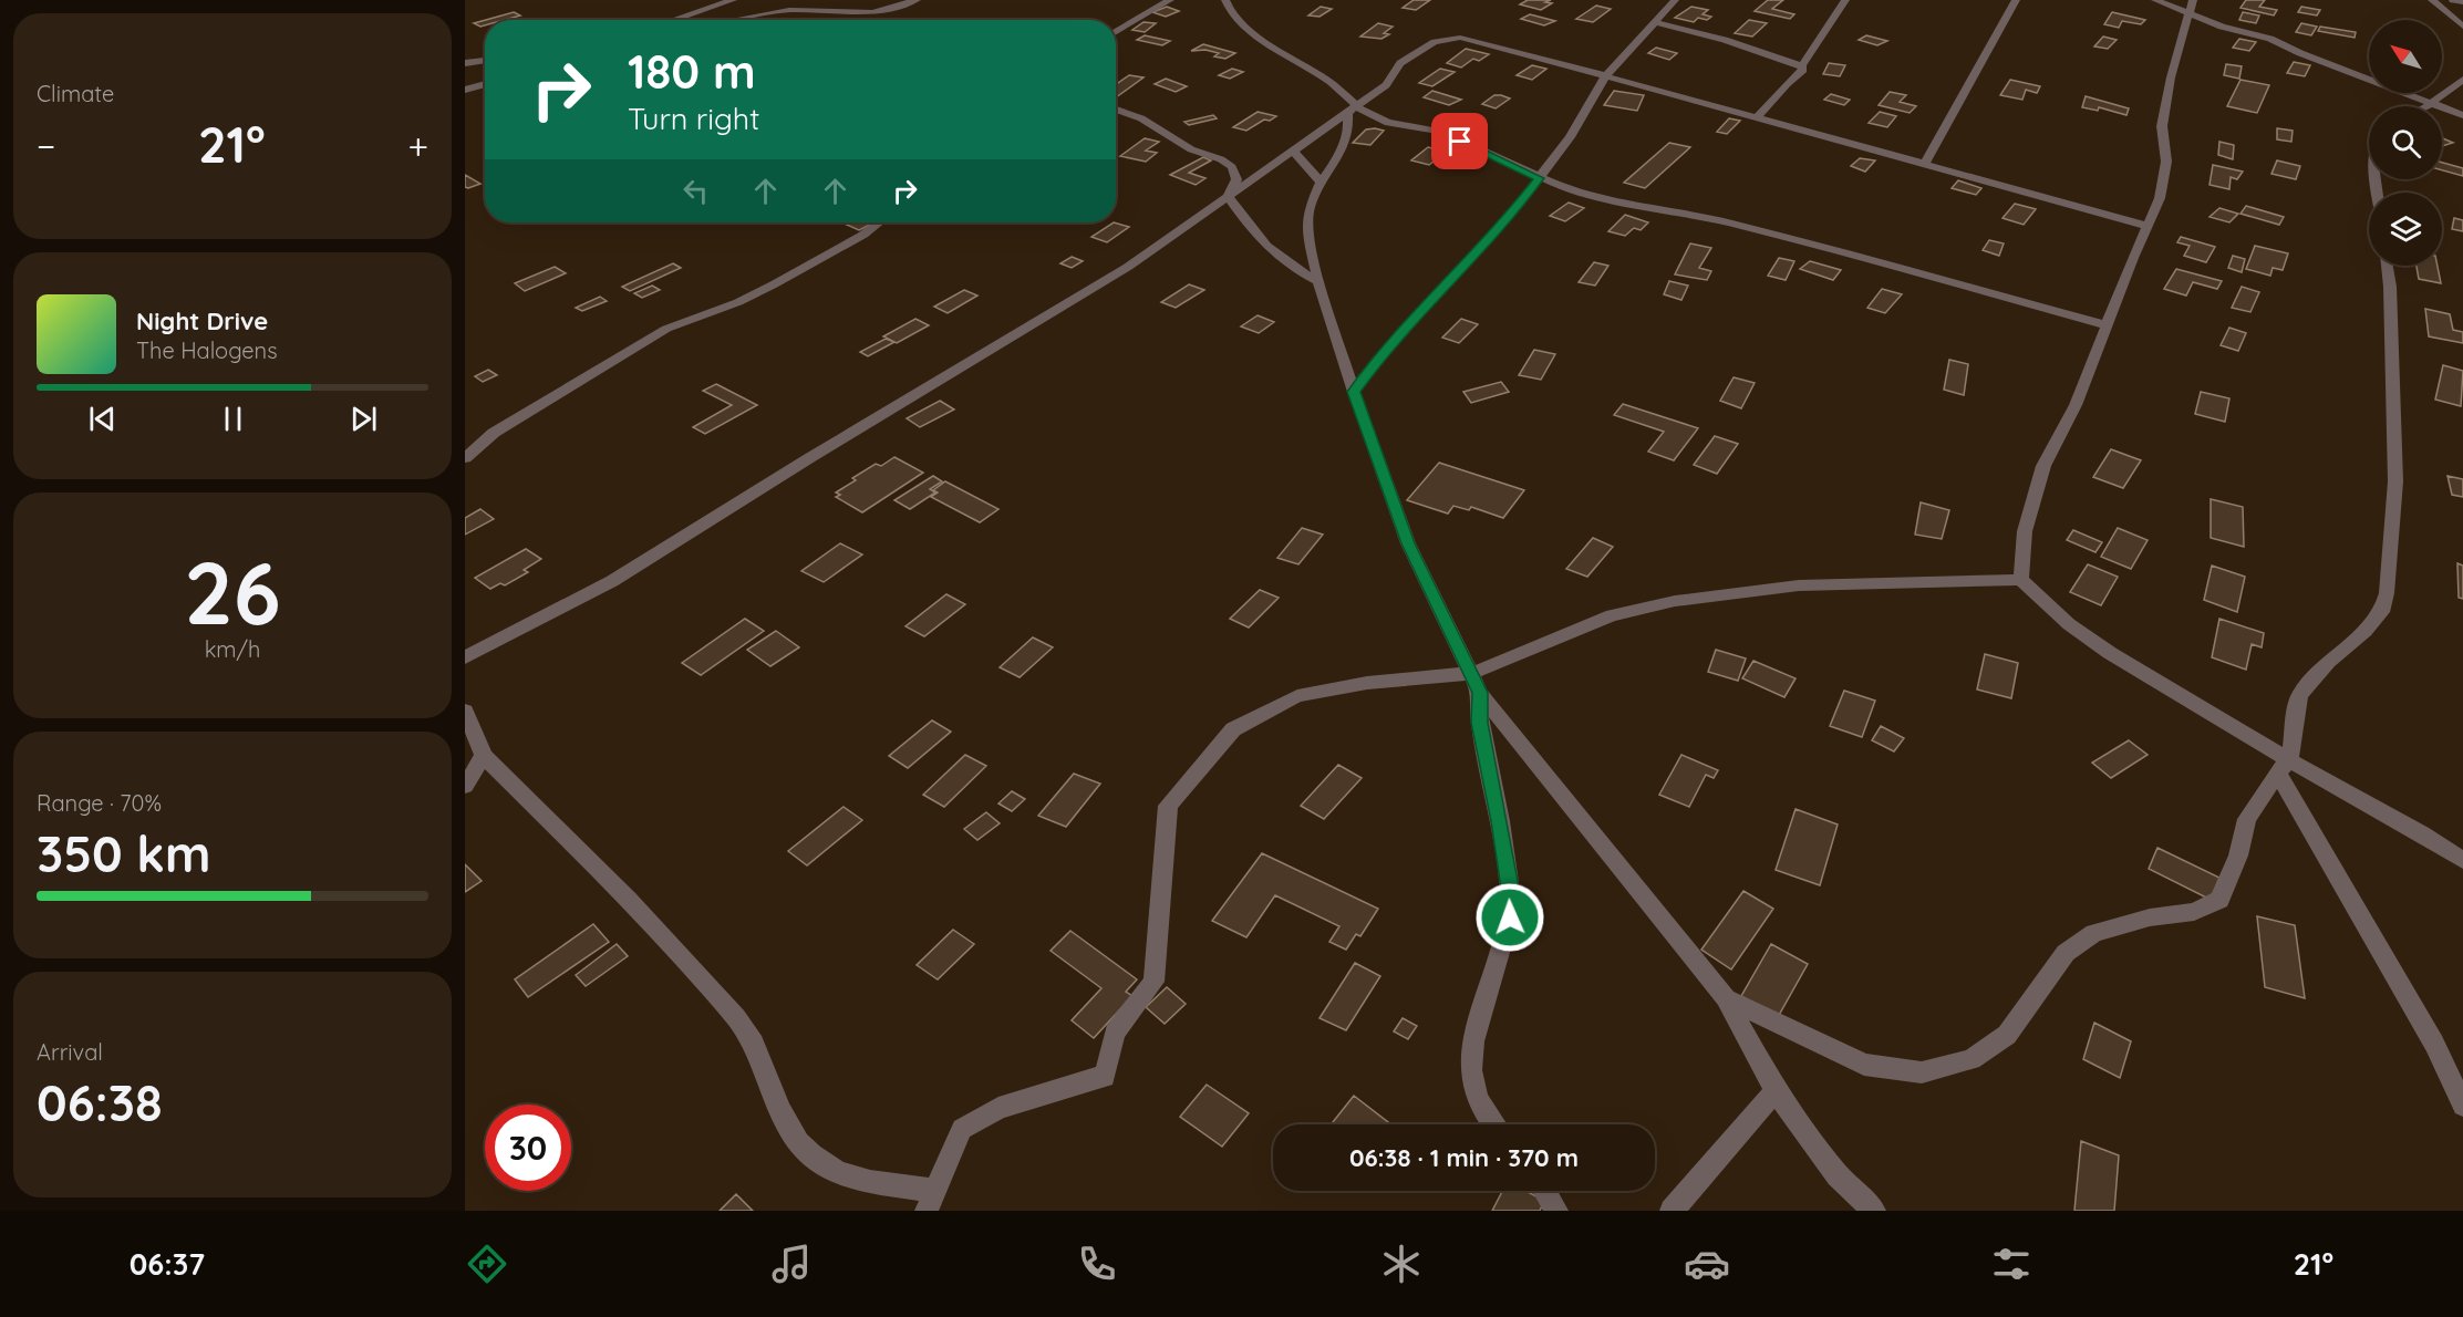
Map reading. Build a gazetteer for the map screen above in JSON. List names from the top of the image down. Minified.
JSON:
{"north":"top left","page":{"tile":["Climate",["26","km/h"],["Range · 70%","350 km"],["Arrival","06:38"]],"turn":["180 m","Turn right"],"heat":["−","21°","+"],"song":["Night Drive","The Halogens"],"limit":"30","trip":"06:38 · 1 min · 370 m","tabs":["06:37","21°"]}}
